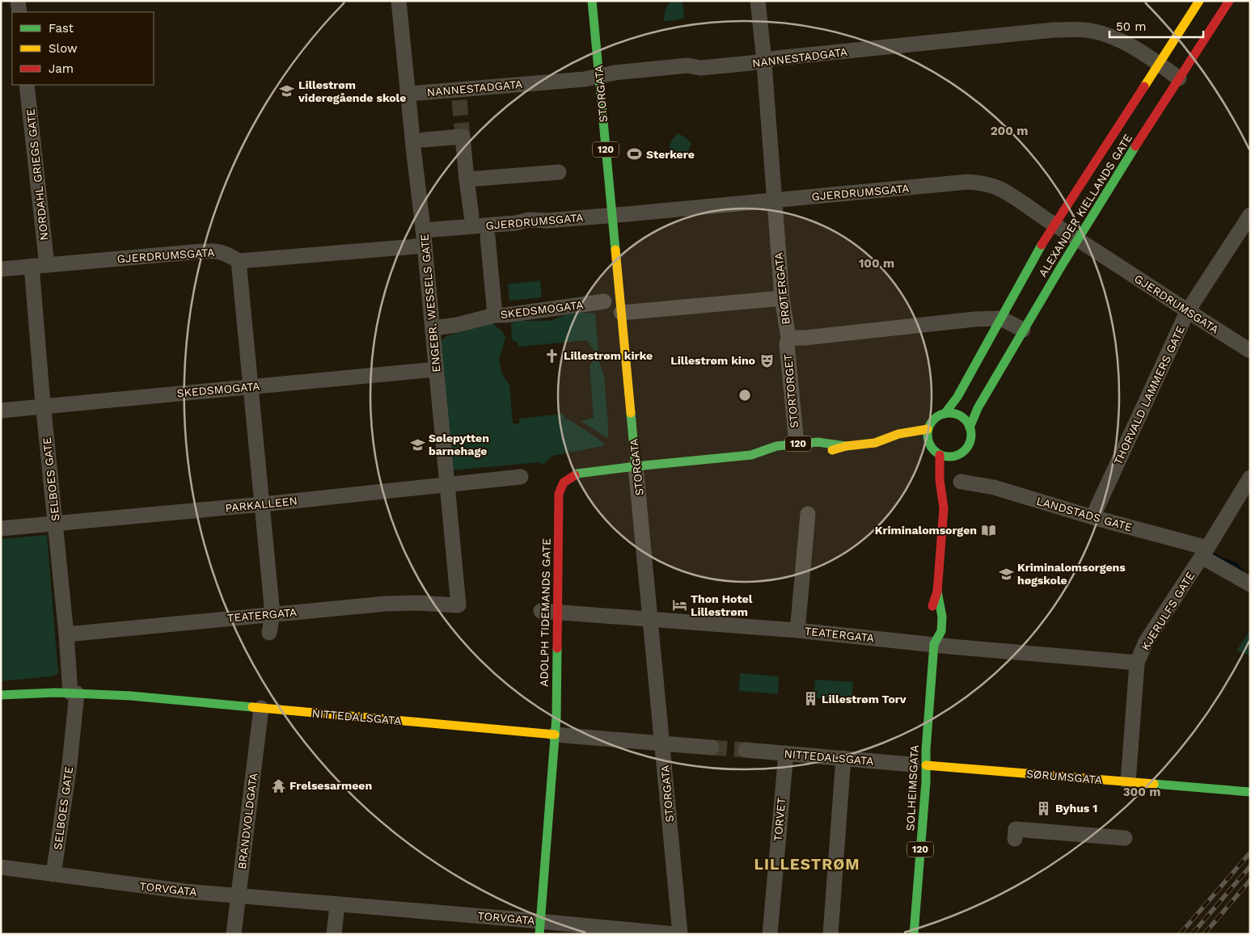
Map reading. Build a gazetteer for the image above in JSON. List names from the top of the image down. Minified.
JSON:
{"streets":{"main road":["STORGATA","120","ALEXANDER KIELLANDS GATE","ADOLPH TIDEMANDS GATE","NITTEDALSGATA","SØRUMSGATA","SOLHEIMSGATA"],"street":["NANNESTADGATA","NORDAHL GRIEGS GATE","GJERDRUMSGATA","BRØTERGATA","ENGEBR. WESSELS GATE","SKEDSMOGATA","STORTORGET","THORVALD LAMMERS GATE","SELBOES GATE","PARKALLEEN","LANDSTADS GATE","KJERULFS GATE","TEATERGATA","TORVET","BRANDVOLDGATA","TORVGATA"]},"crossings":[["NANNESTADGATA","STORGATA"],["NANNESTADGATA","ALEXANDER KIELLANDS GATE"],["NANNESTADGATA","BRØTERGATA"],["NANNESTADGATA","ENGEBR. WESSELS GATE"],["STORGATA","GJERDRUMSGATA"],["STORGATA","ADOLPH TIDEMANDS GATE"],["STORGATA","TEATERGATA"],["STORGATA","NITTEDALSGATA"],["120","ALEXANDER KIELLANDS GATE"],["120","ADOLPH TIDEMANDS GATE"],["120","SOLHEIMSGATA"],["NORDAHL GRIEGS GATE","GJERDRUMSGATA"],["GJERDRUMSGATA","ALEXANDER KIELLANDS GATE"],["GJERDRUMSGATA","BRØTERGATA"],["GJERDRUMSGATA","ENGEBR. WESSELS GATE"],["GJERDRUMSGATA","THORVALD LAMMERS GATE"],["GJERDRUMSGATA","SELBOES GATE"],["ALEXANDER KIELLANDS GATE","BRØTERGATA"],["ALEXANDER KIELLANDS GATE","ADOLPH TIDEMANDS GATE"],["ALEXANDER KIELLANDS GATE","SOLHEIMSGATA"],["BRØTERGATA","STORTORGET"],["ENGEBR. WESSELS GATE","SKEDSMOGATA"],["ENGEBR. WESSELS GATE","PARKALLEEN"],["ENGEBR. WESSELS GATE","TEATERGATA"],["SKEDSMOGATA","SELBOES GATE"],["STORTORGET","ADOLPH TIDEMANDS GATE"],["THORVALD LAMMERS GATE","LANDSTADS GATE"],["SELBOES GATE","PARKALLEEN"],["SELBOES GATE","TEATERGATA"],["SELBOES GATE","NITTEDALSGATA"],["SELBOES GATE","TORVGATA"],["LANDSTADS GATE","KJERULFS GATE"],["LANDSTADS GATE","SOLHEIMSGATA"],["KJERULFS GATE","TEATERGATA"],["KJERULFS GATE","SØRUMSGATA"],["ADOLPH TIDEMANDS GATE","TEATERGATA"],["ADOLPH TIDEMANDS GATE","NITTEDALSGATA"],["ADOLPH TIDEMANDS GATE","SOLHEIMSGATA"],["ADOLPH TIDEMANDS GATE","TORVGATA"],["TEATERGATA","SOLHEIMSGATA"],["NITTEDALSGATA","SØRUMSGATA"],["NITTEDALSGATA","SOLHEIMSGATA"],["NITTEDALSGATA","TORVET"],["NITTEDALSGATA","BRANDVOLDGATA"],["SØRUMSGATA","SOLHEIMSGATA"],["BRANDVOLDGATA","TORVGATA"]],"districts":["LILLESTRØM"],"places":{"school or university":["Lillestrøm videregående skole","Sølepytten barnehage","Kriminalomsorgens høgskole"],"sports":["Sterkere"],"church":["Lillestrøm kirke"],"theatre":["Lillestrøm kino"],"library":["Kriminalomsorgen"],"hotel":["Thon Hotel Lillestrøm"],"building":["Lillestrøm Torv","Byhus 1"],"temple":["Frelsesarmeen"]},"legend":["Fast","Slow","Jam"],"scale_bar":"50 m","rings":["200 m","100 m","300 m"]}
